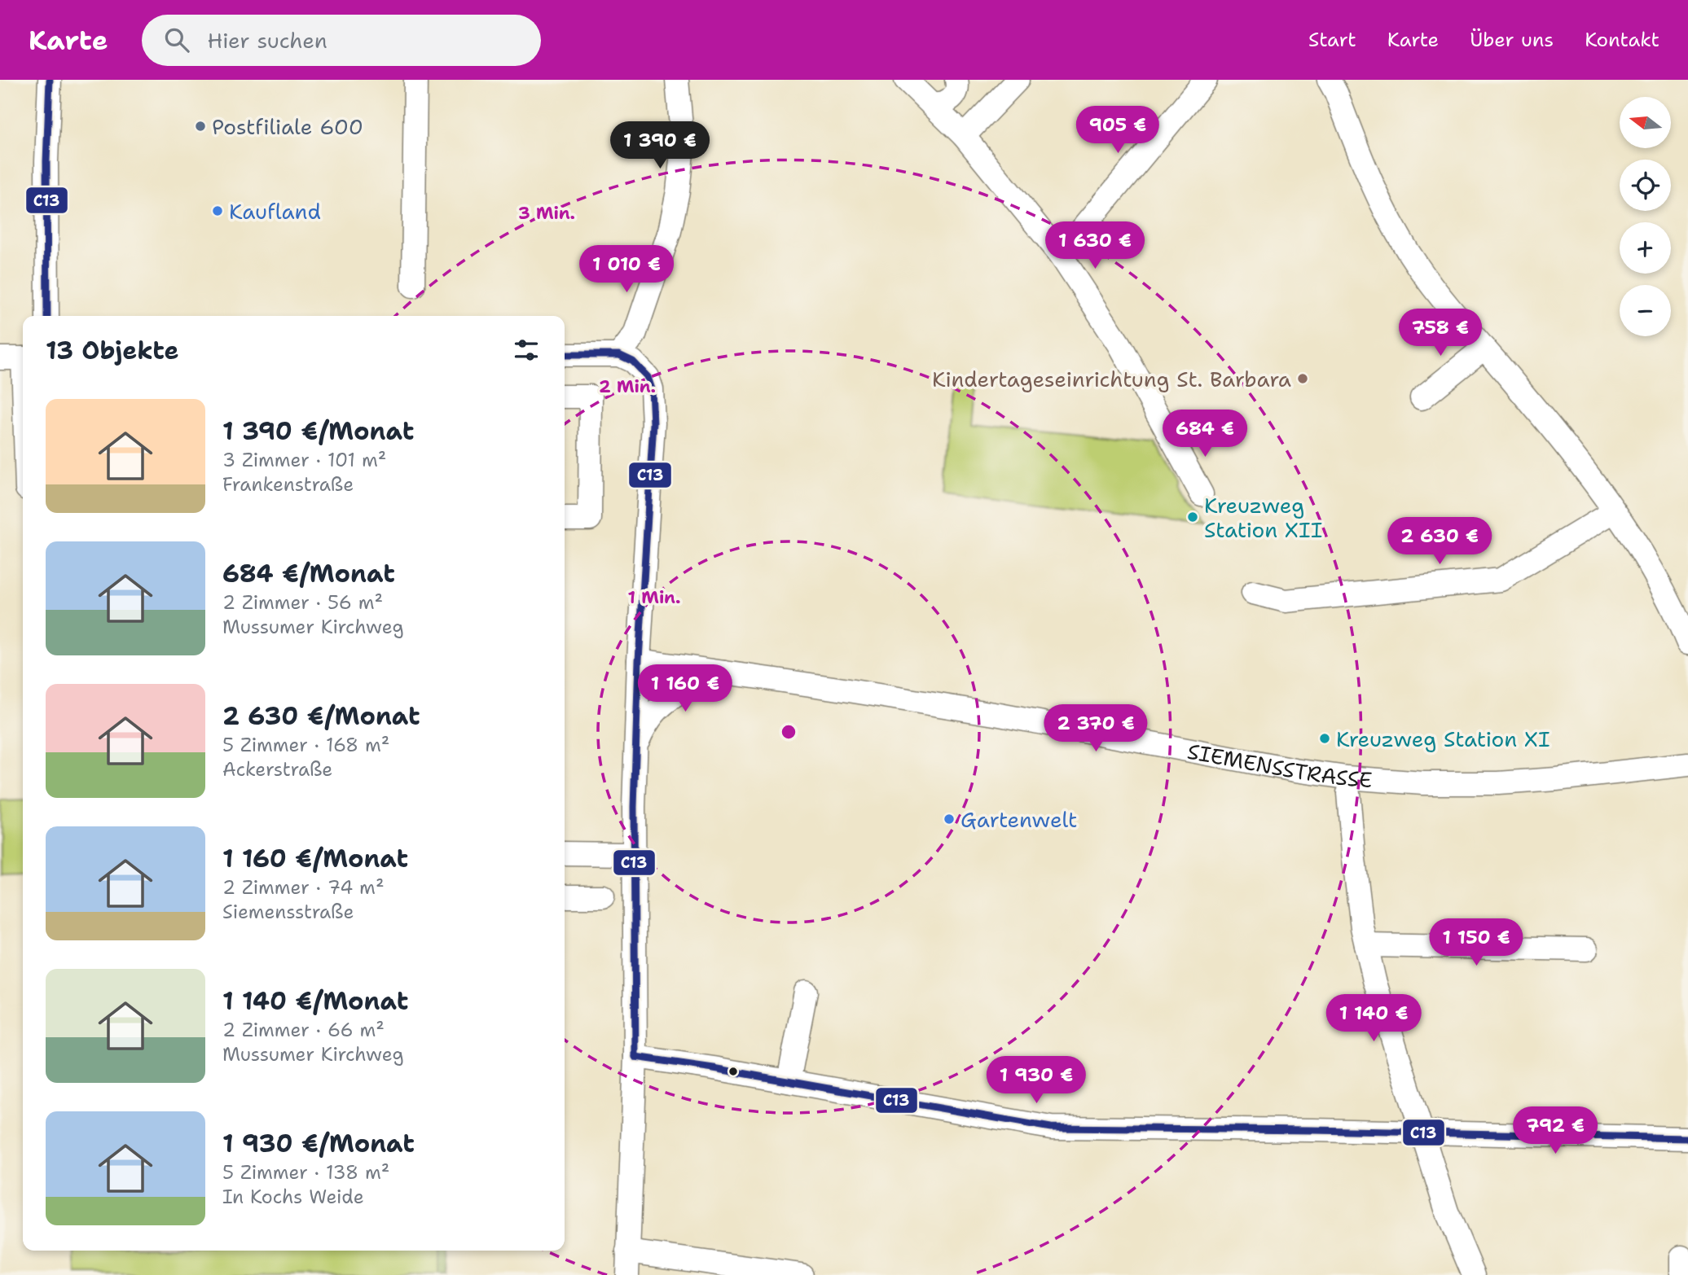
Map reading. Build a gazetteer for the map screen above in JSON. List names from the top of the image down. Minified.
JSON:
{"streets":{"street":["SIEMENSSTRASSE"]},"places":["Postfiliale 600","Kaufland","Kindertageseinrichtung St. Barbara","Kreuzweg Station XII","Kreuzweg Station XI","Gartenwelt"],"lines":["transit line C13"],"north":"left","page":{"header":"Karte","search":"Hier suchen","nav":["Start","Karte","Über uns","Kontakt"],"map_buttons":["+","−"],"price":["905 €","1 390 €","1 630 €","1 010 €","758 €","684 €","2 630 €","1 160 €","2 370 €","1 150 €","1 140 €","1 930 €","792 €"],"heading":"13 Objekte","list":[{"name":"1 390 €/Monat","note":"3 Zimmer · 101 m² · Frankenstraße"},{"name":"684 €/Monat","note":"2 Zimmer · 56 m² · Mussumer Kirchweg"},{"name":"2 630 €/Monat","note":"5 Zimmer · 168 m² · Ackerstraße"},{"name":"1 160 €/Monat","note":"2 Zimmer · 74 m² · Siemensstraße"},{"name":"1 140 €/Monat","note":"2 Zimmer · 66 m² · Mussumer Kirchweg"},{"name":"1 930 €/Monat","note":"5 Zimmer · 138 m² · In Kochs Weide"}]},"rings":["3 Min.","2 Min.","1 Min."]}
